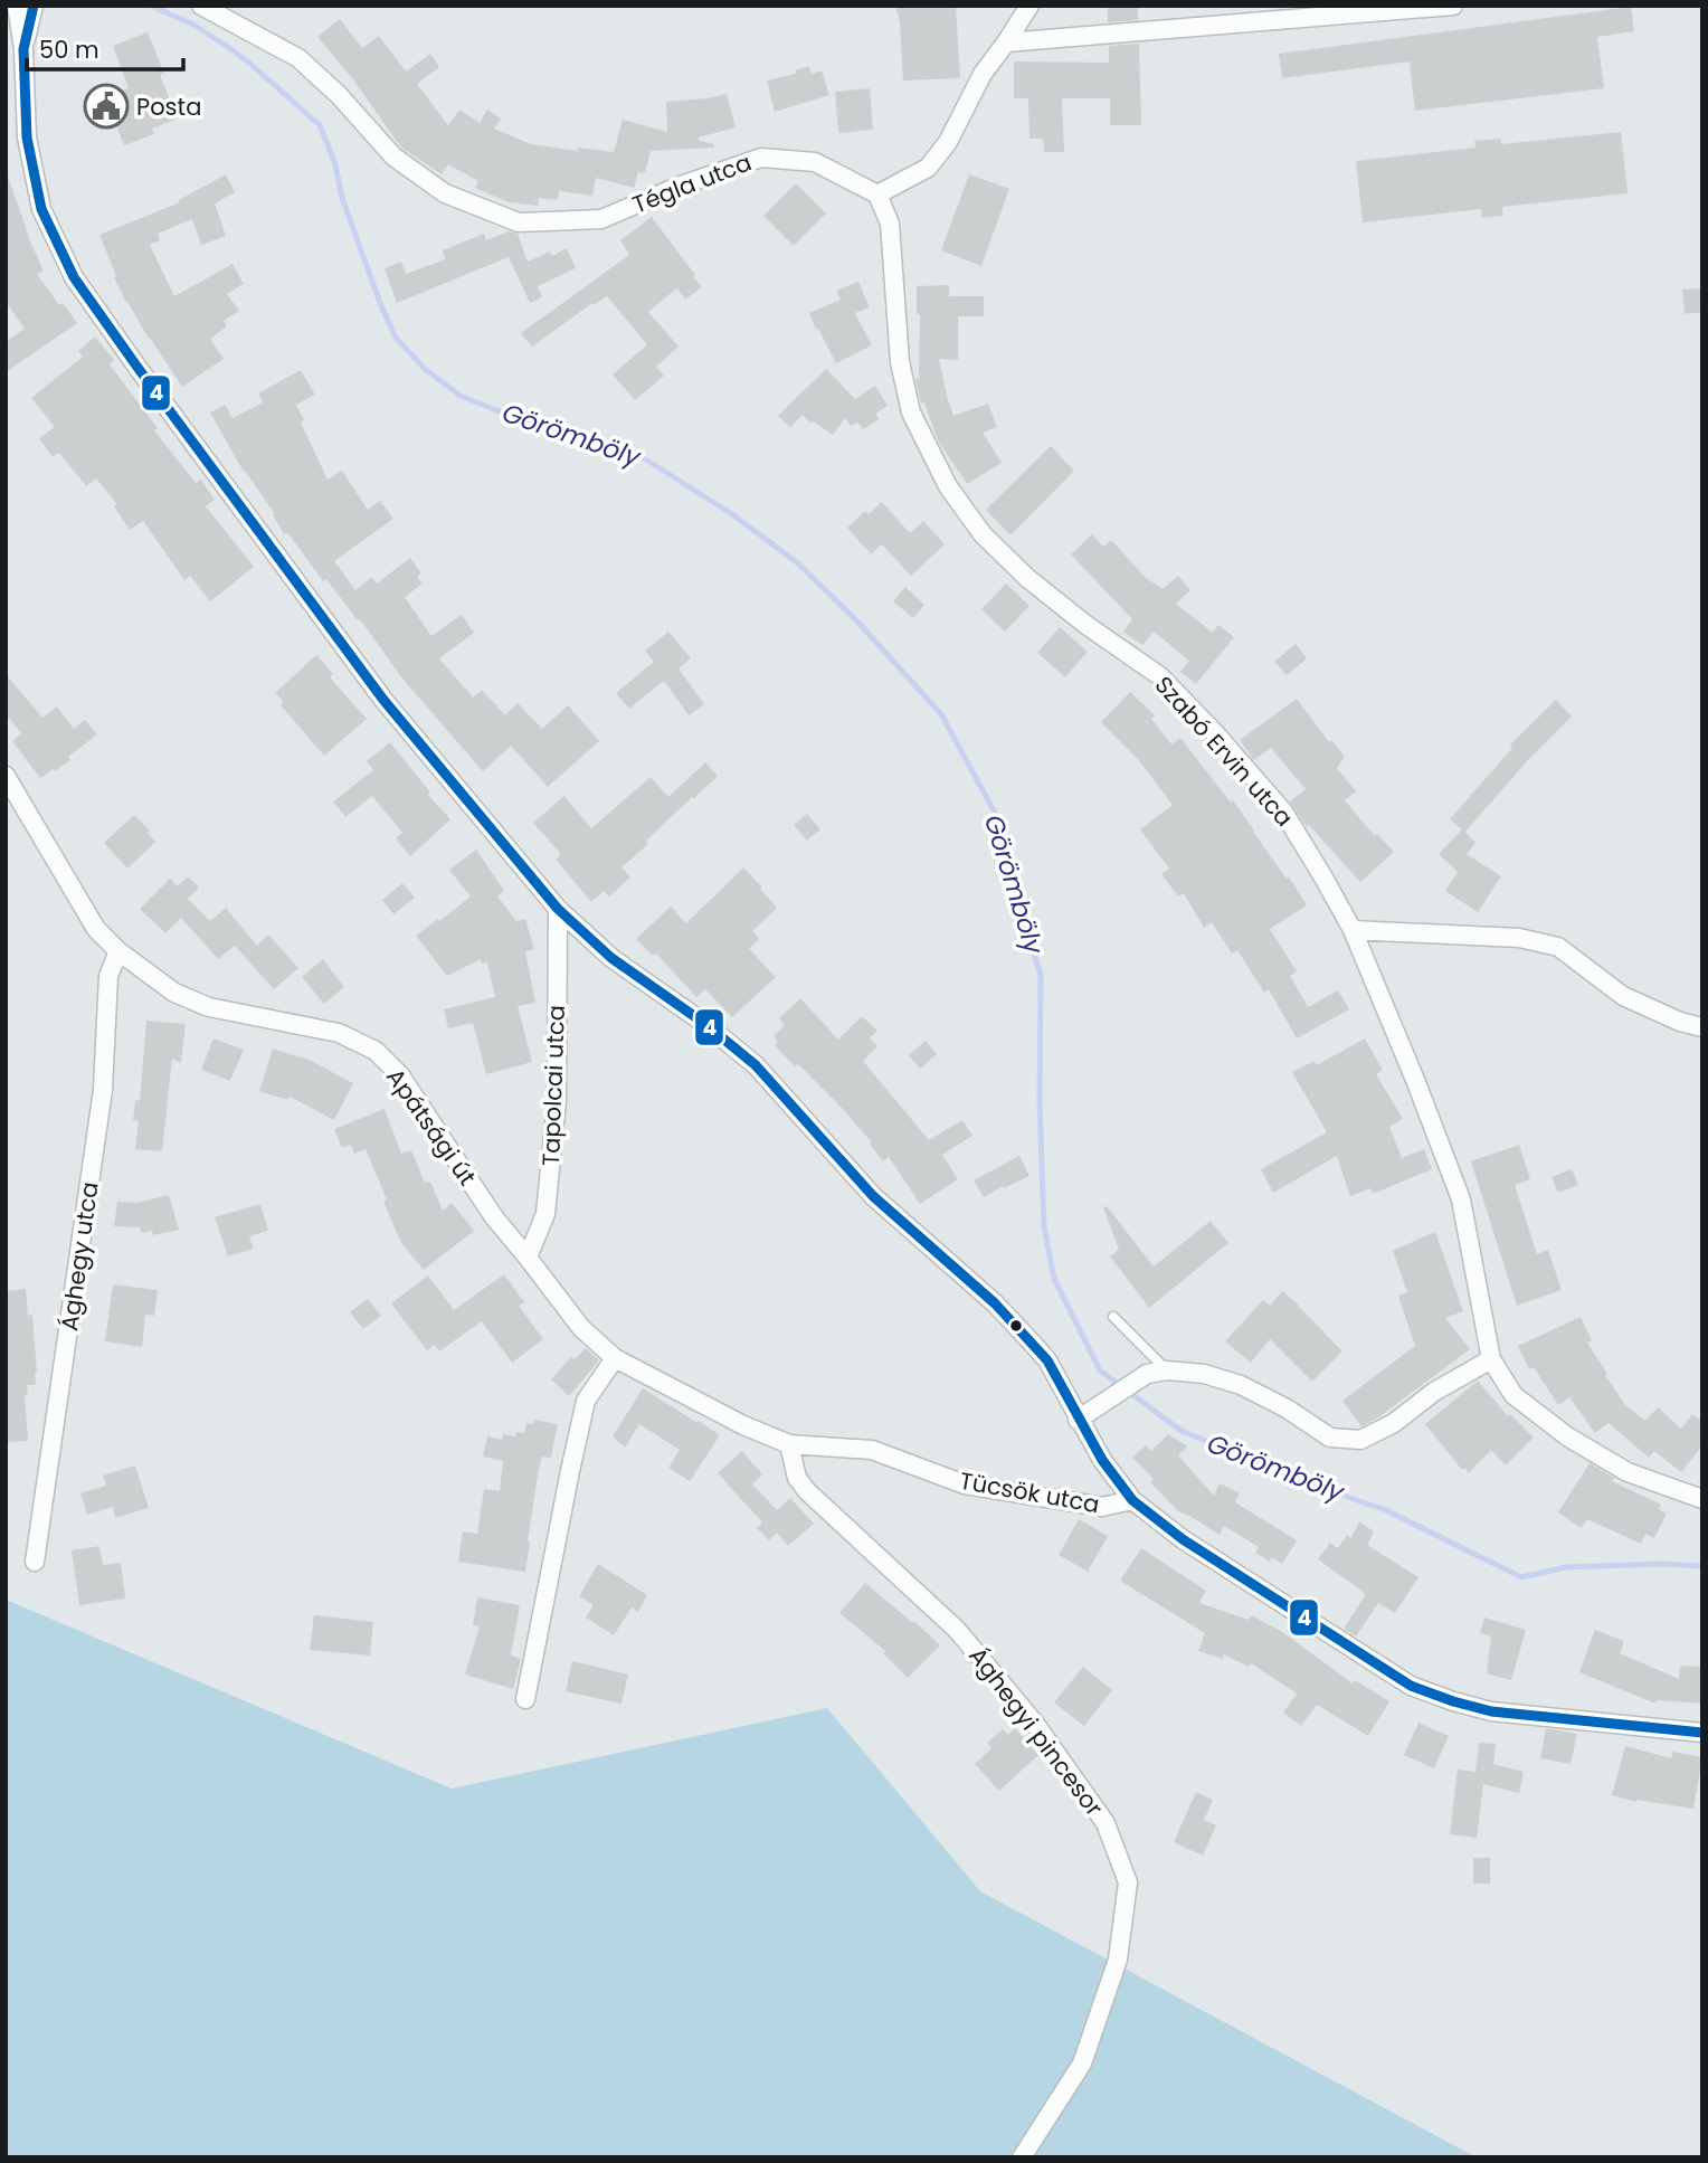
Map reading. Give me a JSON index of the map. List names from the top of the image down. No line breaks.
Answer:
{"streets":{"street":["Tégla utca","Szabó Ervin utca","Tapolcai utca","Apátsági út","Ághegy utca","Tücsök utca","Ághegyi pincesor"]},"crossings":[["Tégla utca","Szabó Ervin utca"],["Tapolcai utca","Apátsági út"],["Apátsági út","Ághegy utca"],["Apátsági út","Tücsök utca"],["Apátsági út","Ághegyi pincesor"],["Tücsök utca","Ághegyi pincesor"]],"water":["Görömböly"],"places":{"public building":["Posta"]},"lines":["transit line 4"],"scale_bar":"50 m"}
